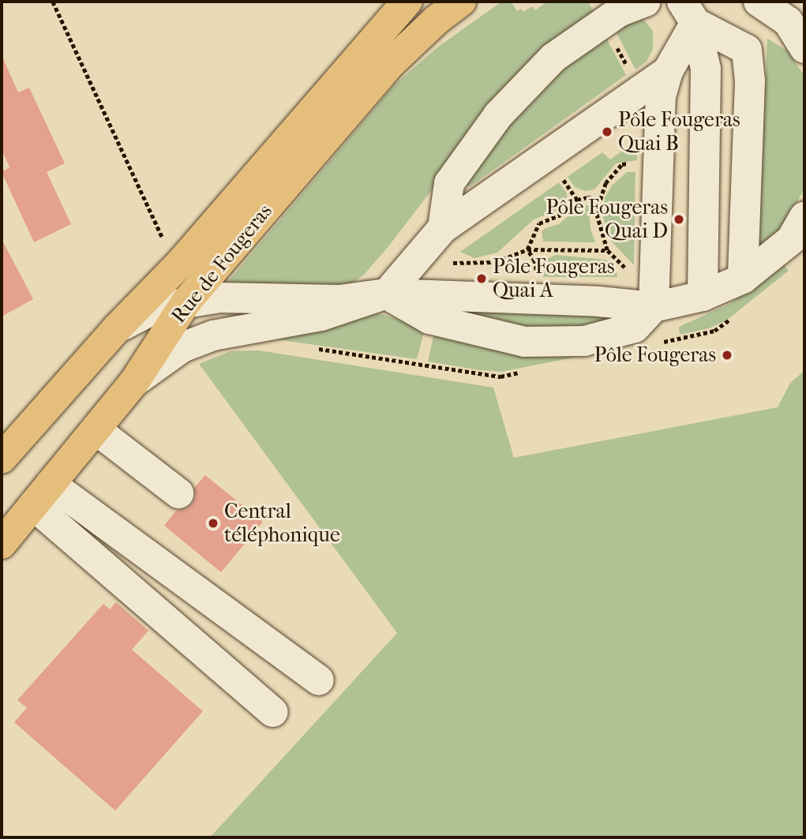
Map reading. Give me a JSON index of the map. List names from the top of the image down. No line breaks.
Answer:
{"streets":{"main road":["Rue de Fougeras"]},"places":["Pôle Fougeras Quai B","Pôle Fougeras Quai D","Pôle Fougeras Quai A","Pôle Fougeras","Central téléphonique"]}
